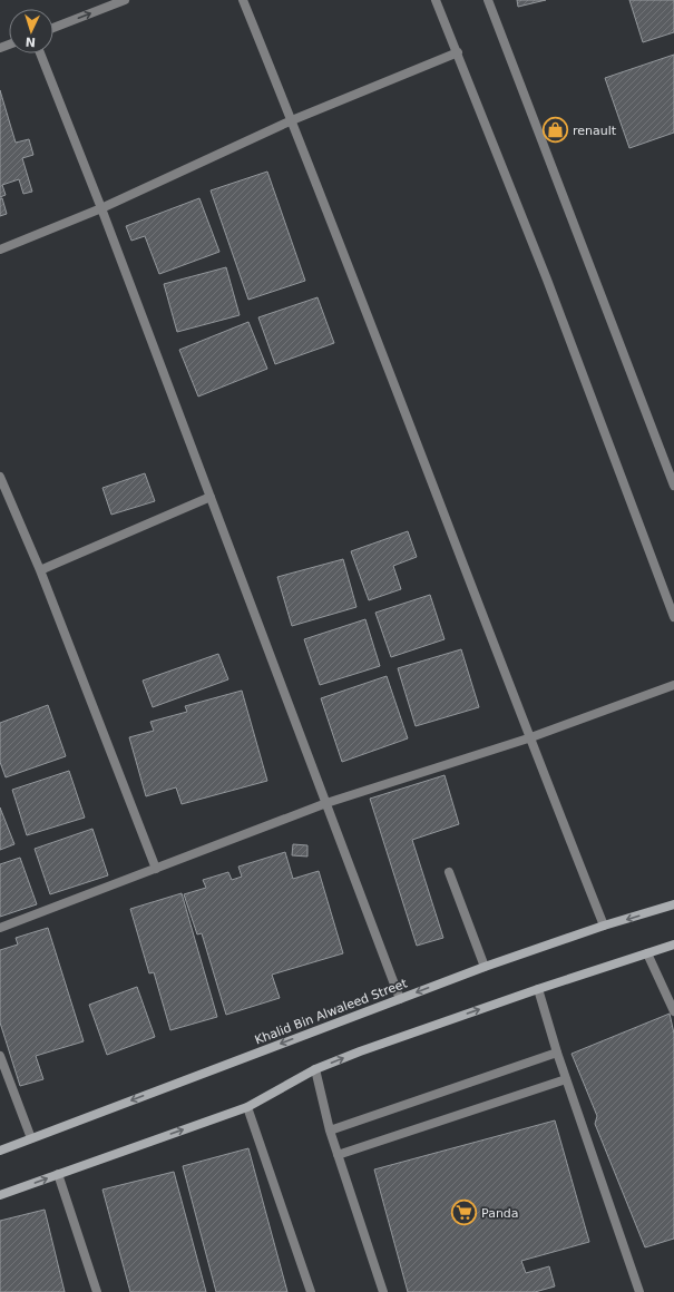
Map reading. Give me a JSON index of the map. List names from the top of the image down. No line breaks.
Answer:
{"streets":{"main road":["Khalid Bin Alwaleed Street"]},"places":{"shop":["renault"],"supermarket":["Panda"]},"north":"bottom"}
